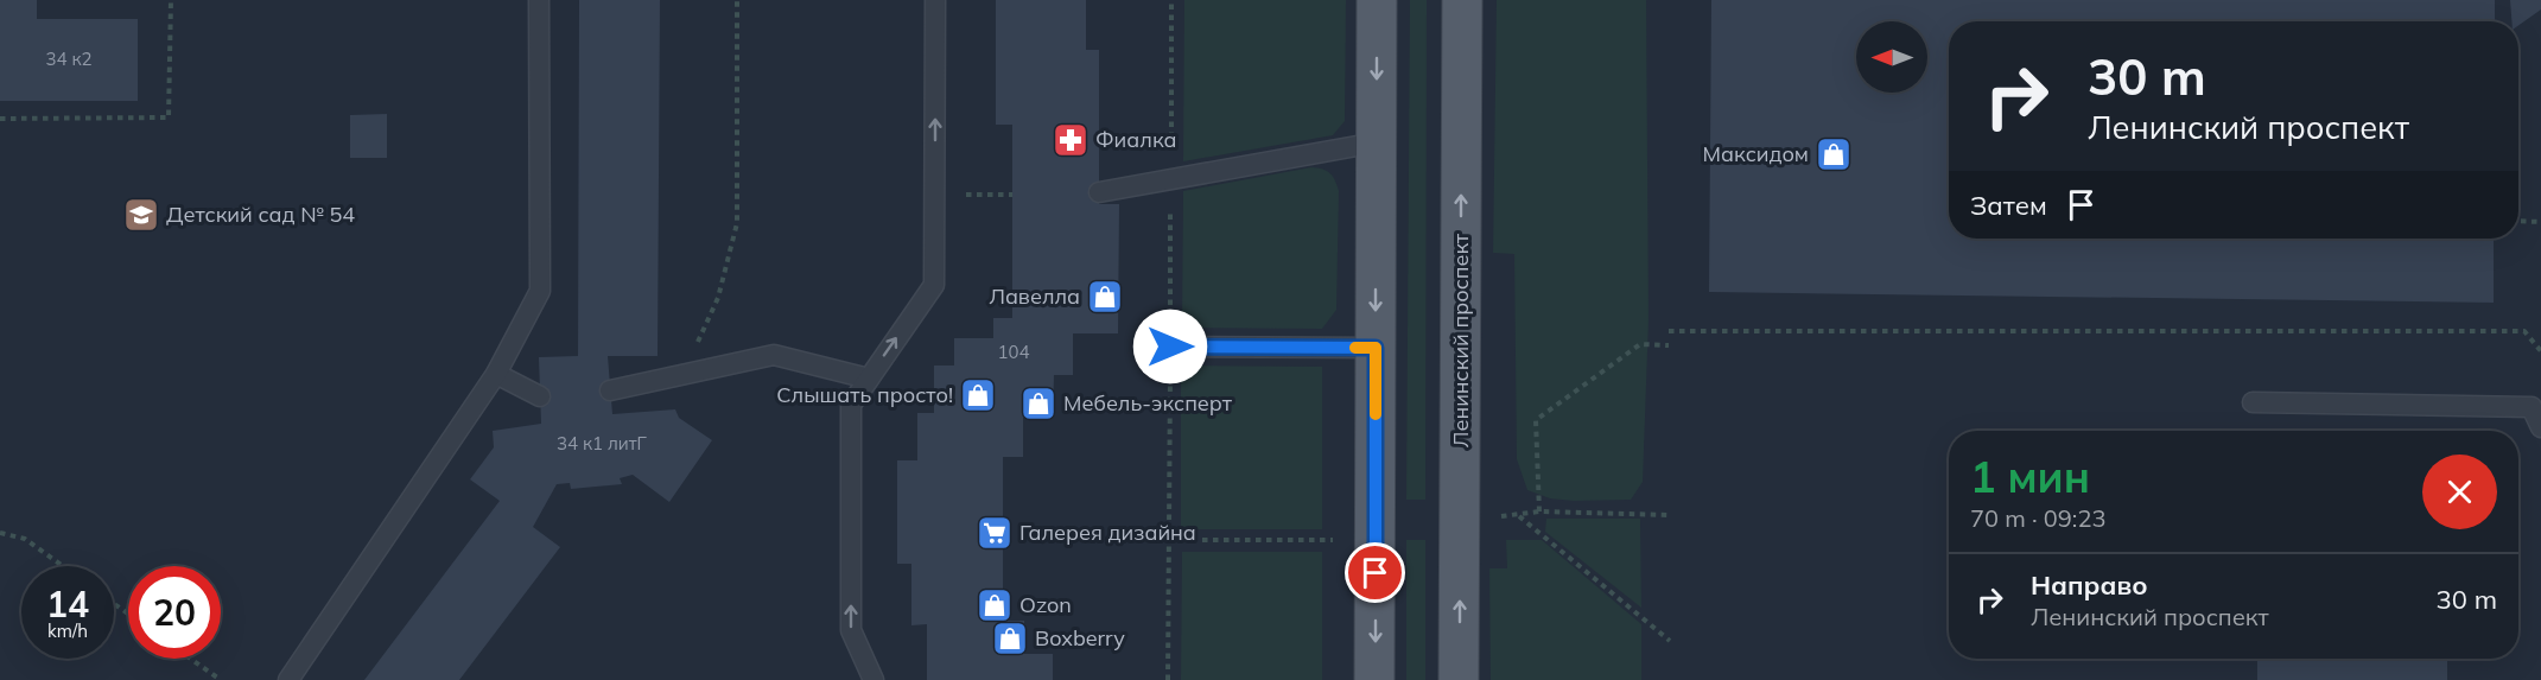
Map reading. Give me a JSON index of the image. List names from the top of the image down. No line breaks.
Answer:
{"streets":{"main road":["Ленинский проспект"]},"places":{"pharmacy":["Фиалка"],"shop":["Максидом","Лавелла","Слышать просто!","Мебель-эксперт","Ozon","Boxberry"],"school or university":["Детский сад № 54"],"supermarket":["Галерея дизайна"]},"house_numbers":["34 к2","104","34 к1 литГ"],"north":"left","page":{"turn":["30 m","Ленинский проспект"],"then":"Затем","heading":["1 мин","70 m · 09:23"],"list":[{"name":"Направо","note":"Ленинский проспект","value":"30 m"}],"speed":"14 km/h","limit":"20"}}
